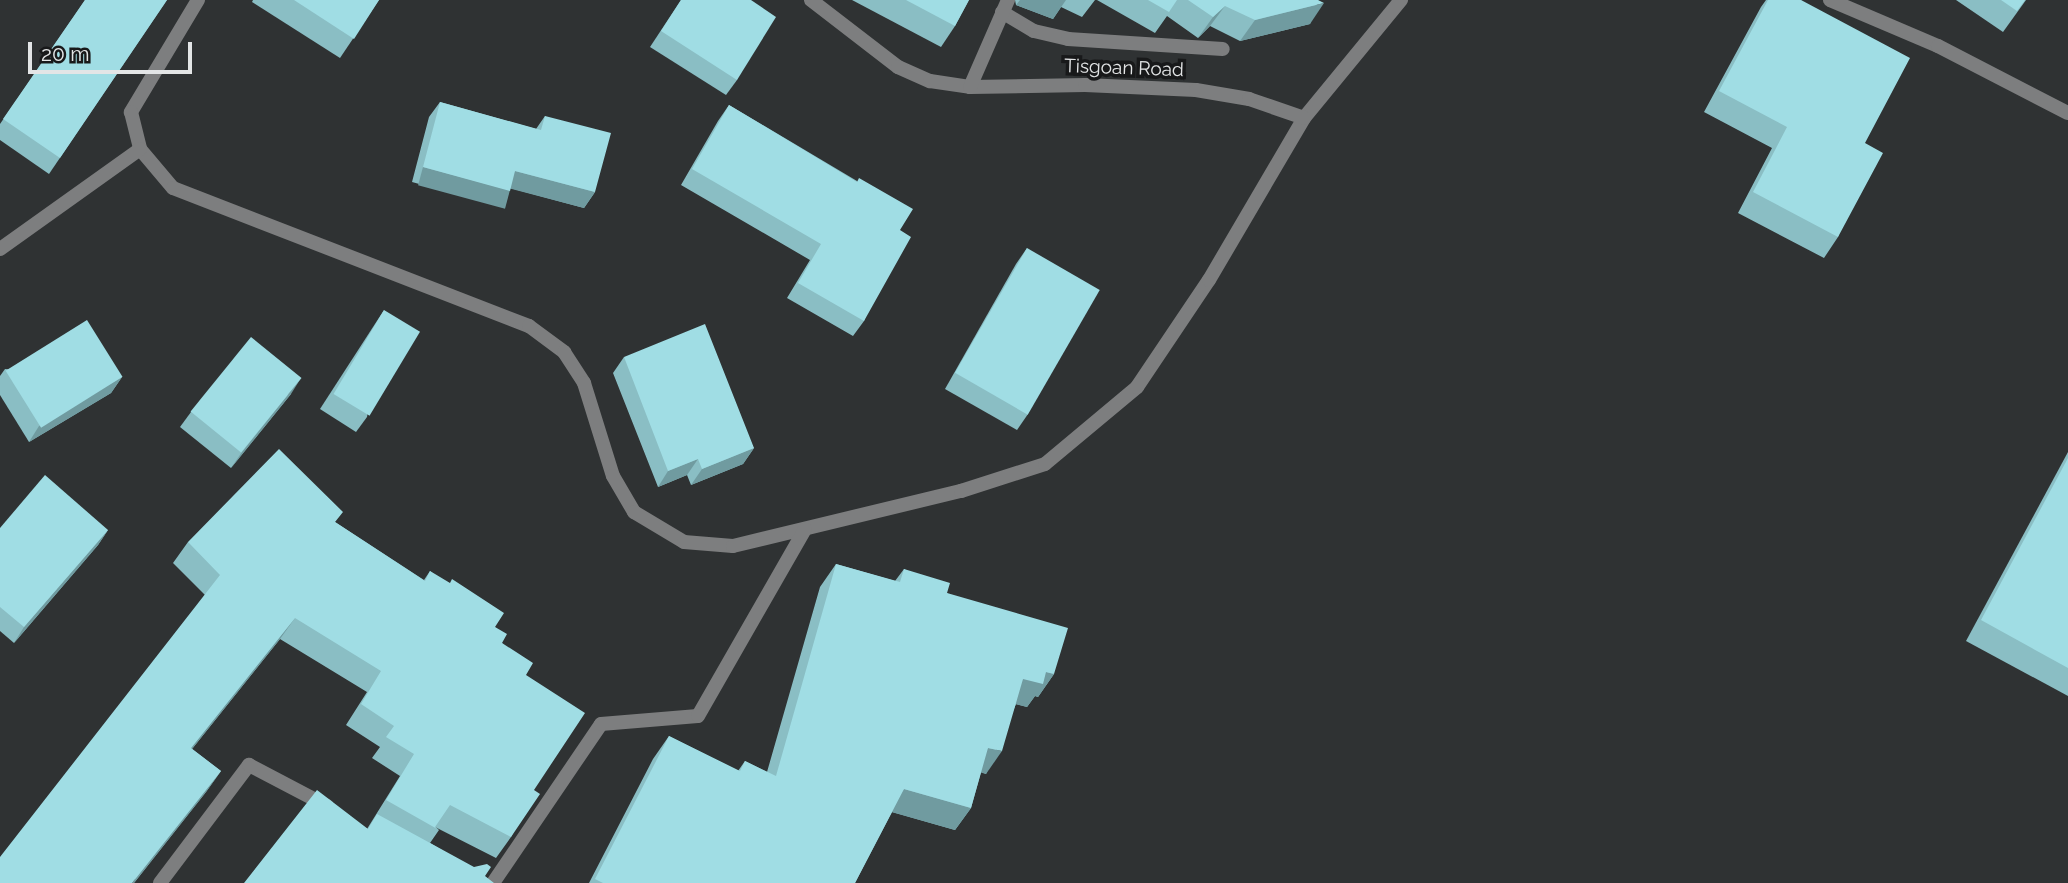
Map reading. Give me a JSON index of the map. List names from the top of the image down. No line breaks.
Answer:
{"streets":{"street":["Tisgoan Road"]},"scale_bar":"20 m"}
